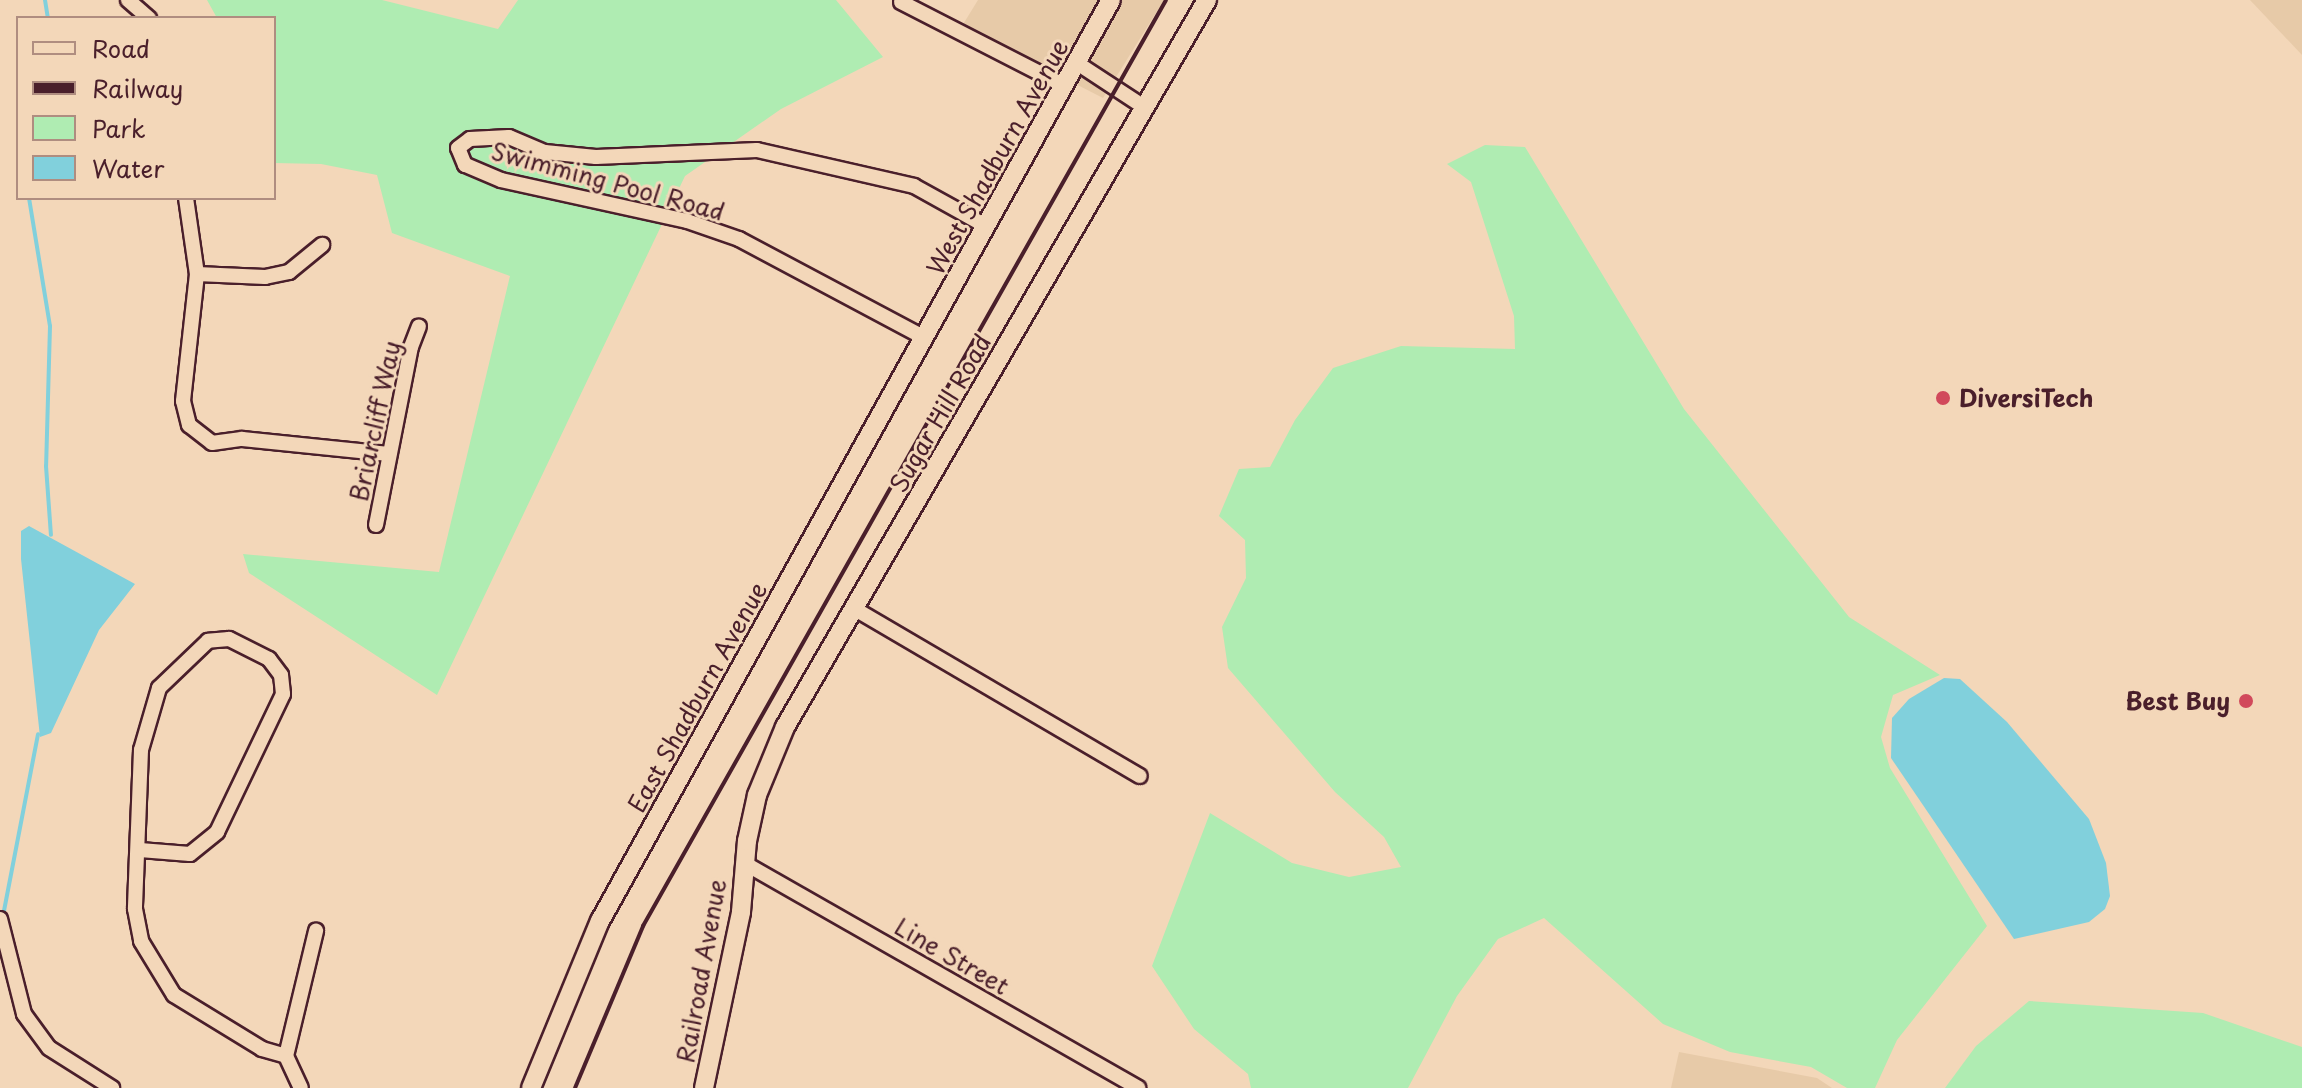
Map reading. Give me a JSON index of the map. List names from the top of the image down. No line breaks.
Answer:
{"streets":{"street":["West Shadburn Avenue","Swimming Pool Road","Sugar Hill Road","Briarcliff Way","East Shadburn Avenue","Line Street","Railroad Avenue"]},"crossings":[["West Shadburn Avenue","Swimming Pool Road"],["West Shadburn Avenue","East Shadburn Avenue"],["Swimming Pool Road","East Shadburn Avenue"],["Sugar Hill Road","Line Street"],["Sugar Hill Road","Railroad Avenue"],["Line Street","Railroad Avenue"]],"places":["DiversiTech","Best Buy"],"legend":["Road","Railway","Park","Water"]}
